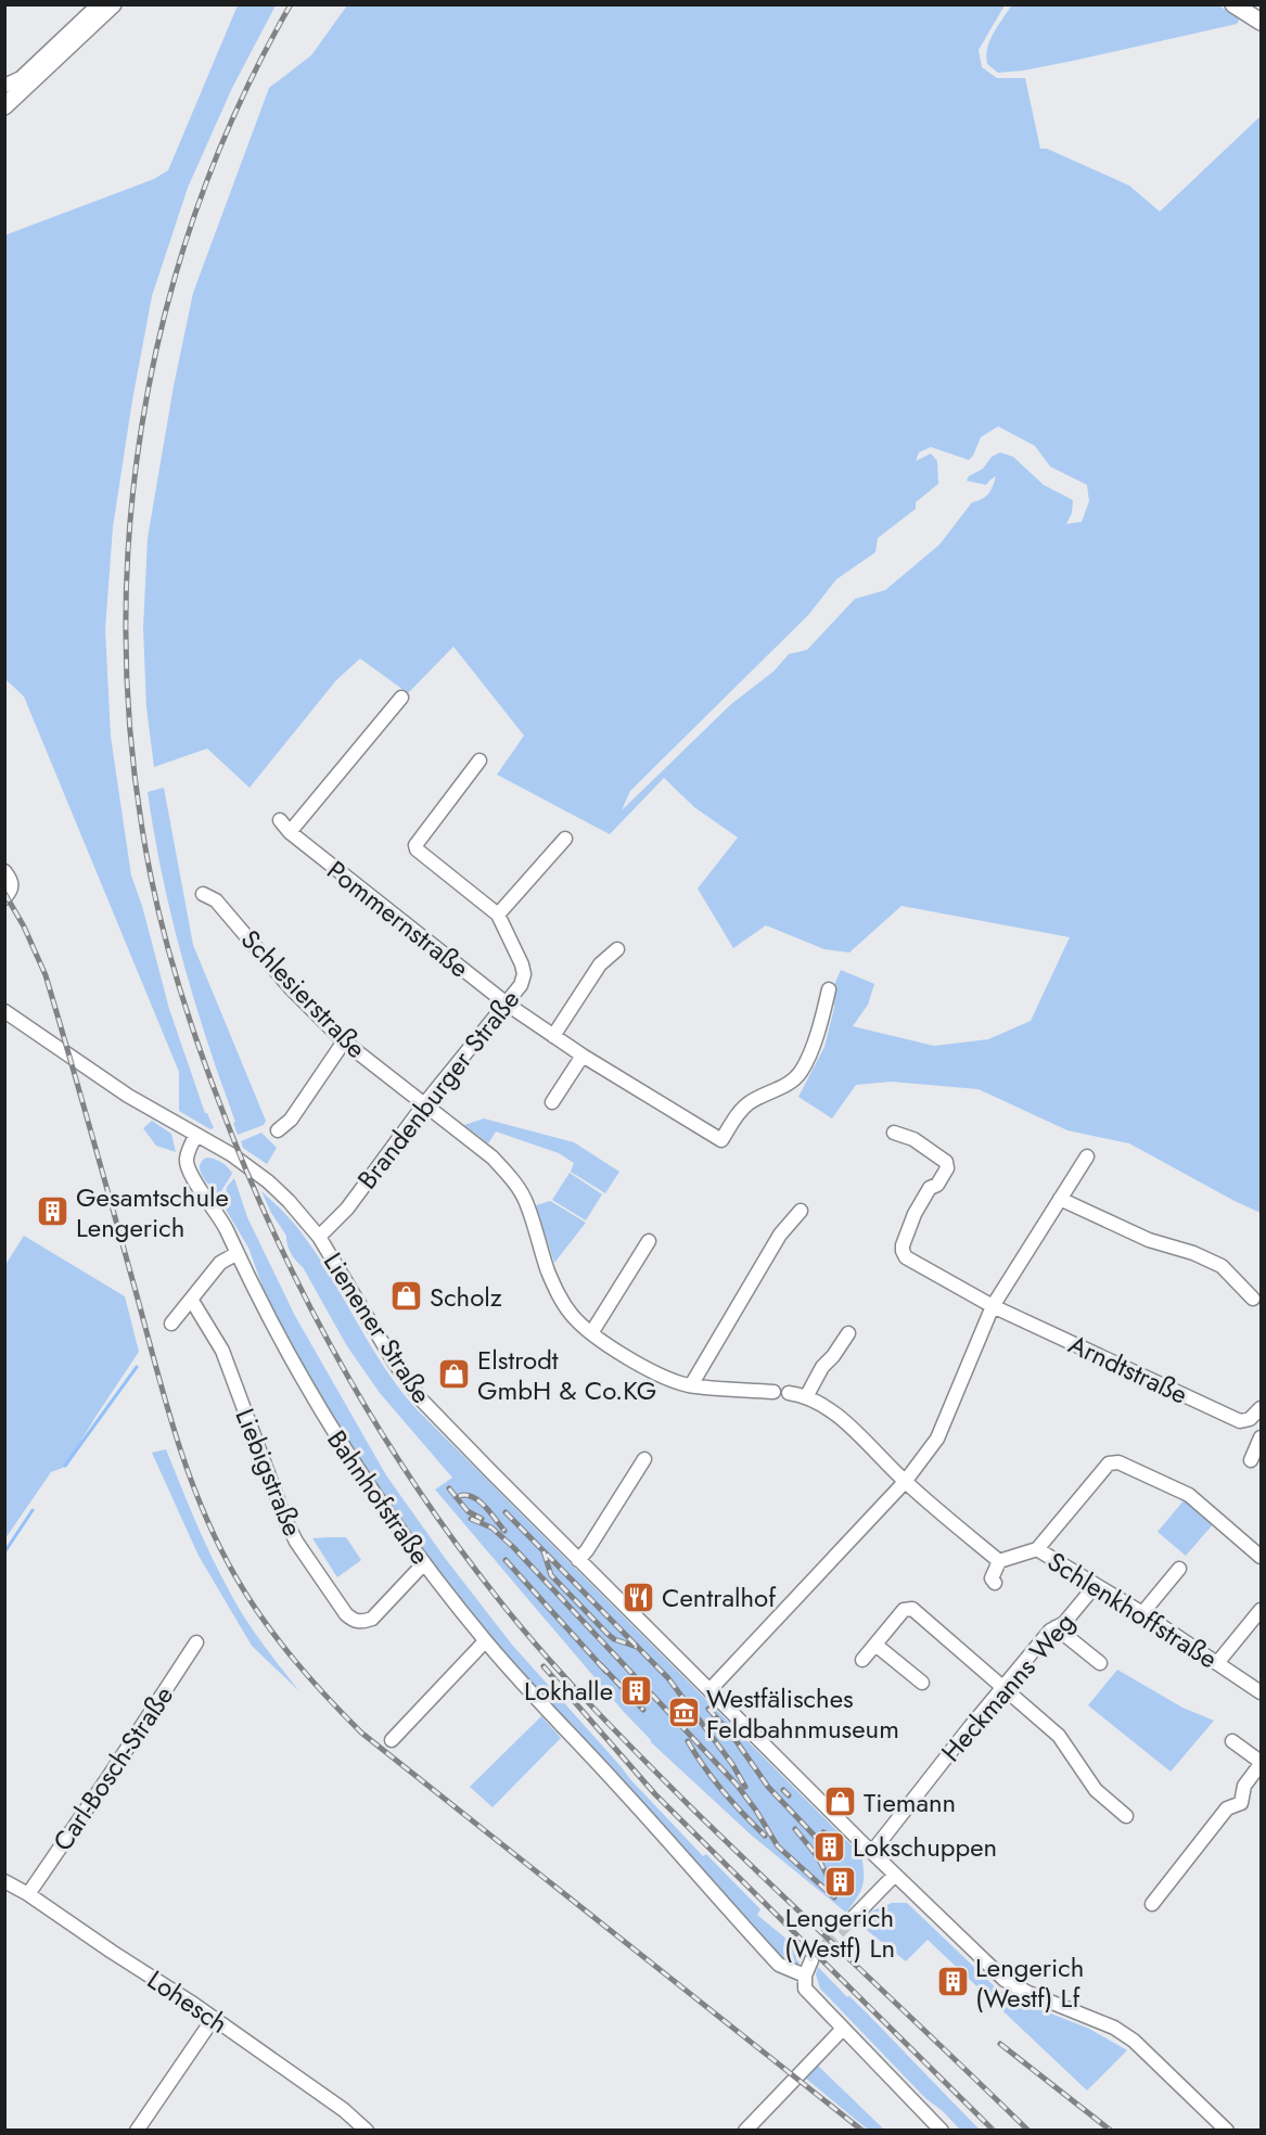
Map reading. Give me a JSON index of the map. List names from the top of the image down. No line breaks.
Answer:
{"streets":{"street":["Pommernstraße","Schlesierstraße","Brandenburger Straße","Lienener Straße","Arndtstraße","Liebigstraße","Bahnhofstraße","Schlenkhoffstraße","Heckmanns Weg","Carl-Bosch-Straße","Lohesch"]},"crossings":[["Pommernstraße","Brandenburger Straße"],["Schlesierstraße","Brandenburger Straße"],["Brandenburger Straße","Lienener Straße"],["Lienener Straße","Bahnhofstraße"],["Lienener Straße","Heckmanns Weg"],["Liebigstraße","Bahnhofstraße"],["Schlenkhoffstraße","Heckmanns Weg"],["Carl-Bosch-Straße","Lohesch"]],"places":{"building":["Gesamtschule Lengerich","Lokhalle","Lokschuppen","Lengerich (Westf) Ln","Lengerich (Westf) Lf"],"shop":["Scholz","Elstrodt GmbH & Co.KG","Tiemann"],"restaurant":["Centralhof"],"museum":["Westfälisches Feldbahnmuseum"]}}
